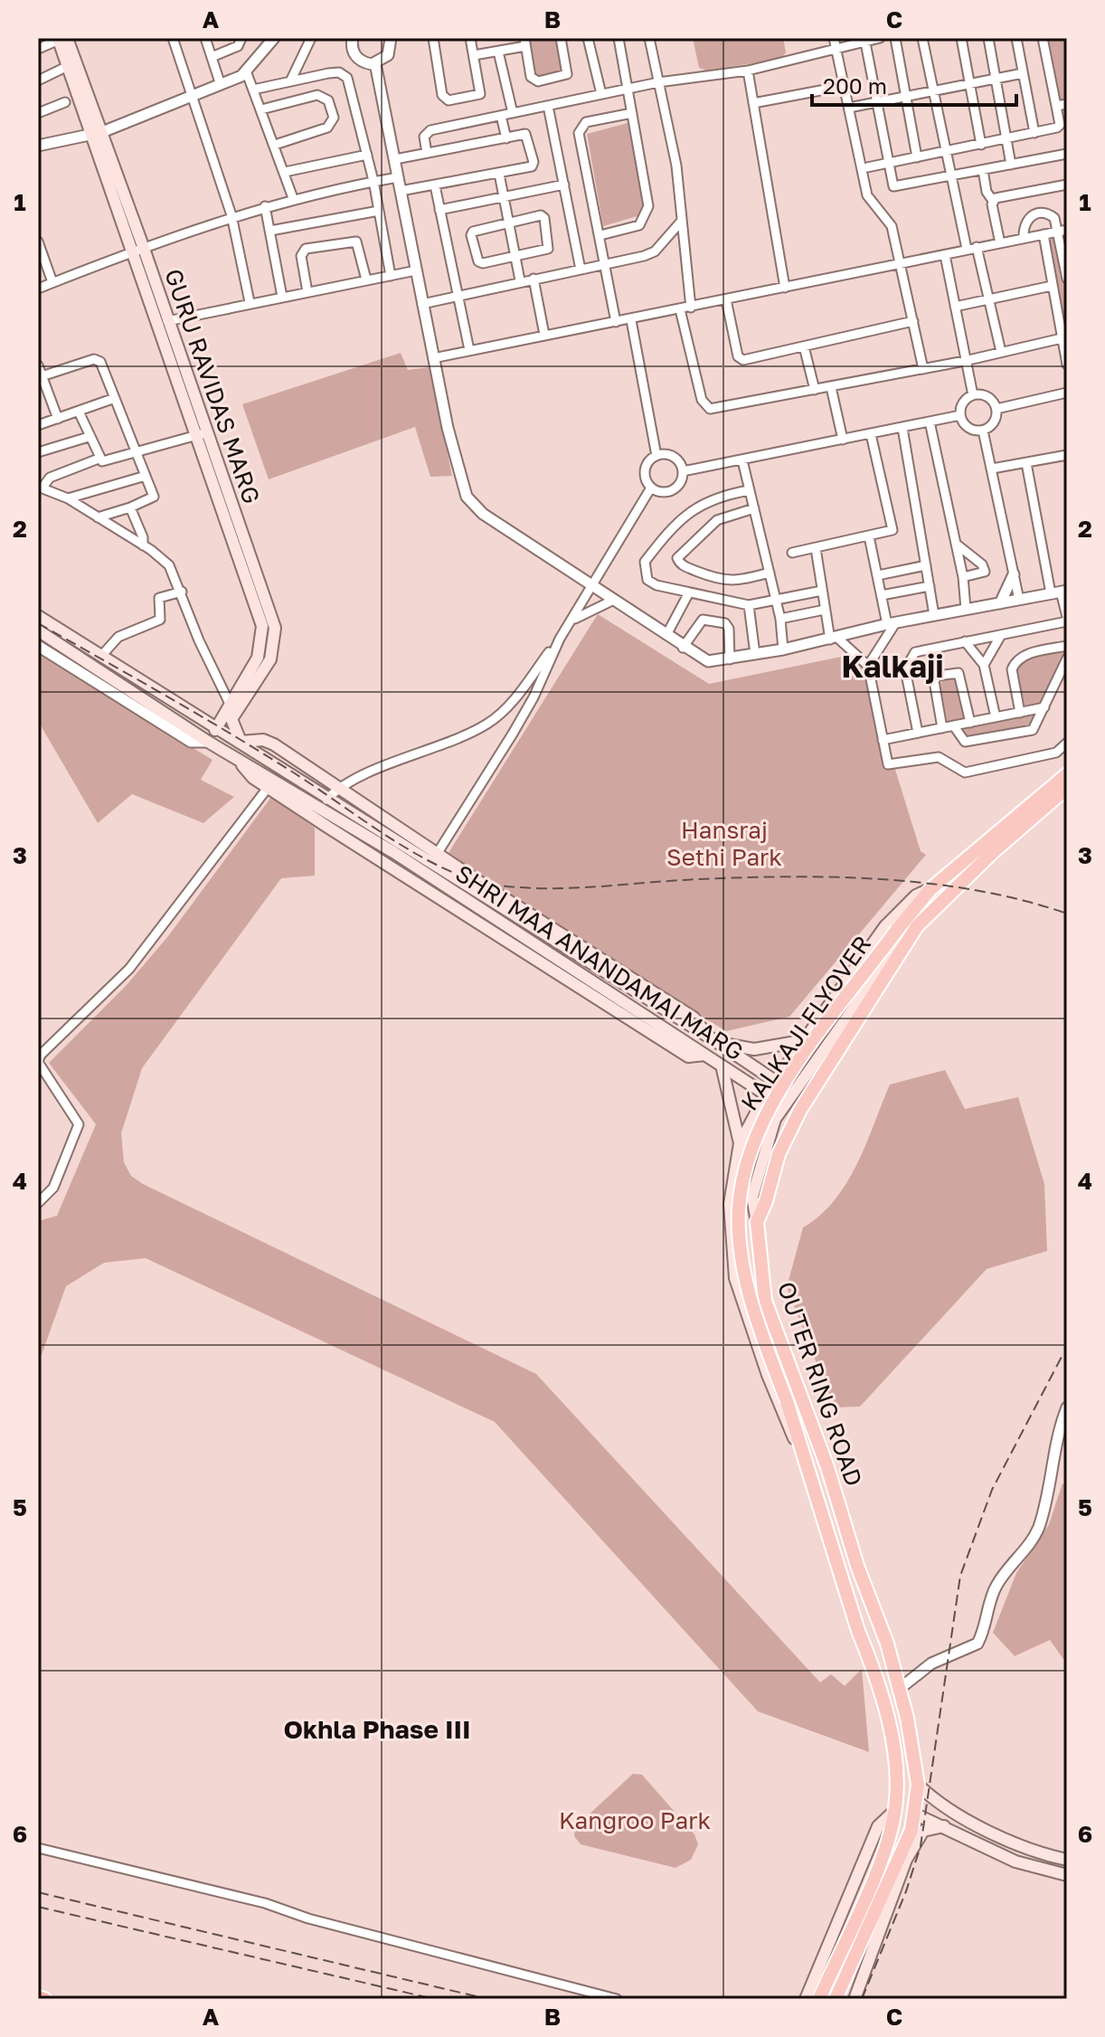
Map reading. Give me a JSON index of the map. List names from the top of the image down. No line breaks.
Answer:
{"streets":{"main road":["GURU RAVIDAS MARG","SHRI MAA ANANDAMAI MARG","KALKAJI FLYOVER","OUTER RING ROAD"]},"crossings":[["GURU RAVIDAS MARG","SHRI MAA ANANDAMAI MARG"],["KALKAJI FLYOVER","OUTER RING ROAD"]],"districts":["Kalkaji","Okhla Phase III"],"parks":["Hansraj Sethi Park","Kangroo Park"],"scale_bar":"200 m","grid":{"columns":["A","B","C"],"rows":["1","2","3","4","5","6"]}}
